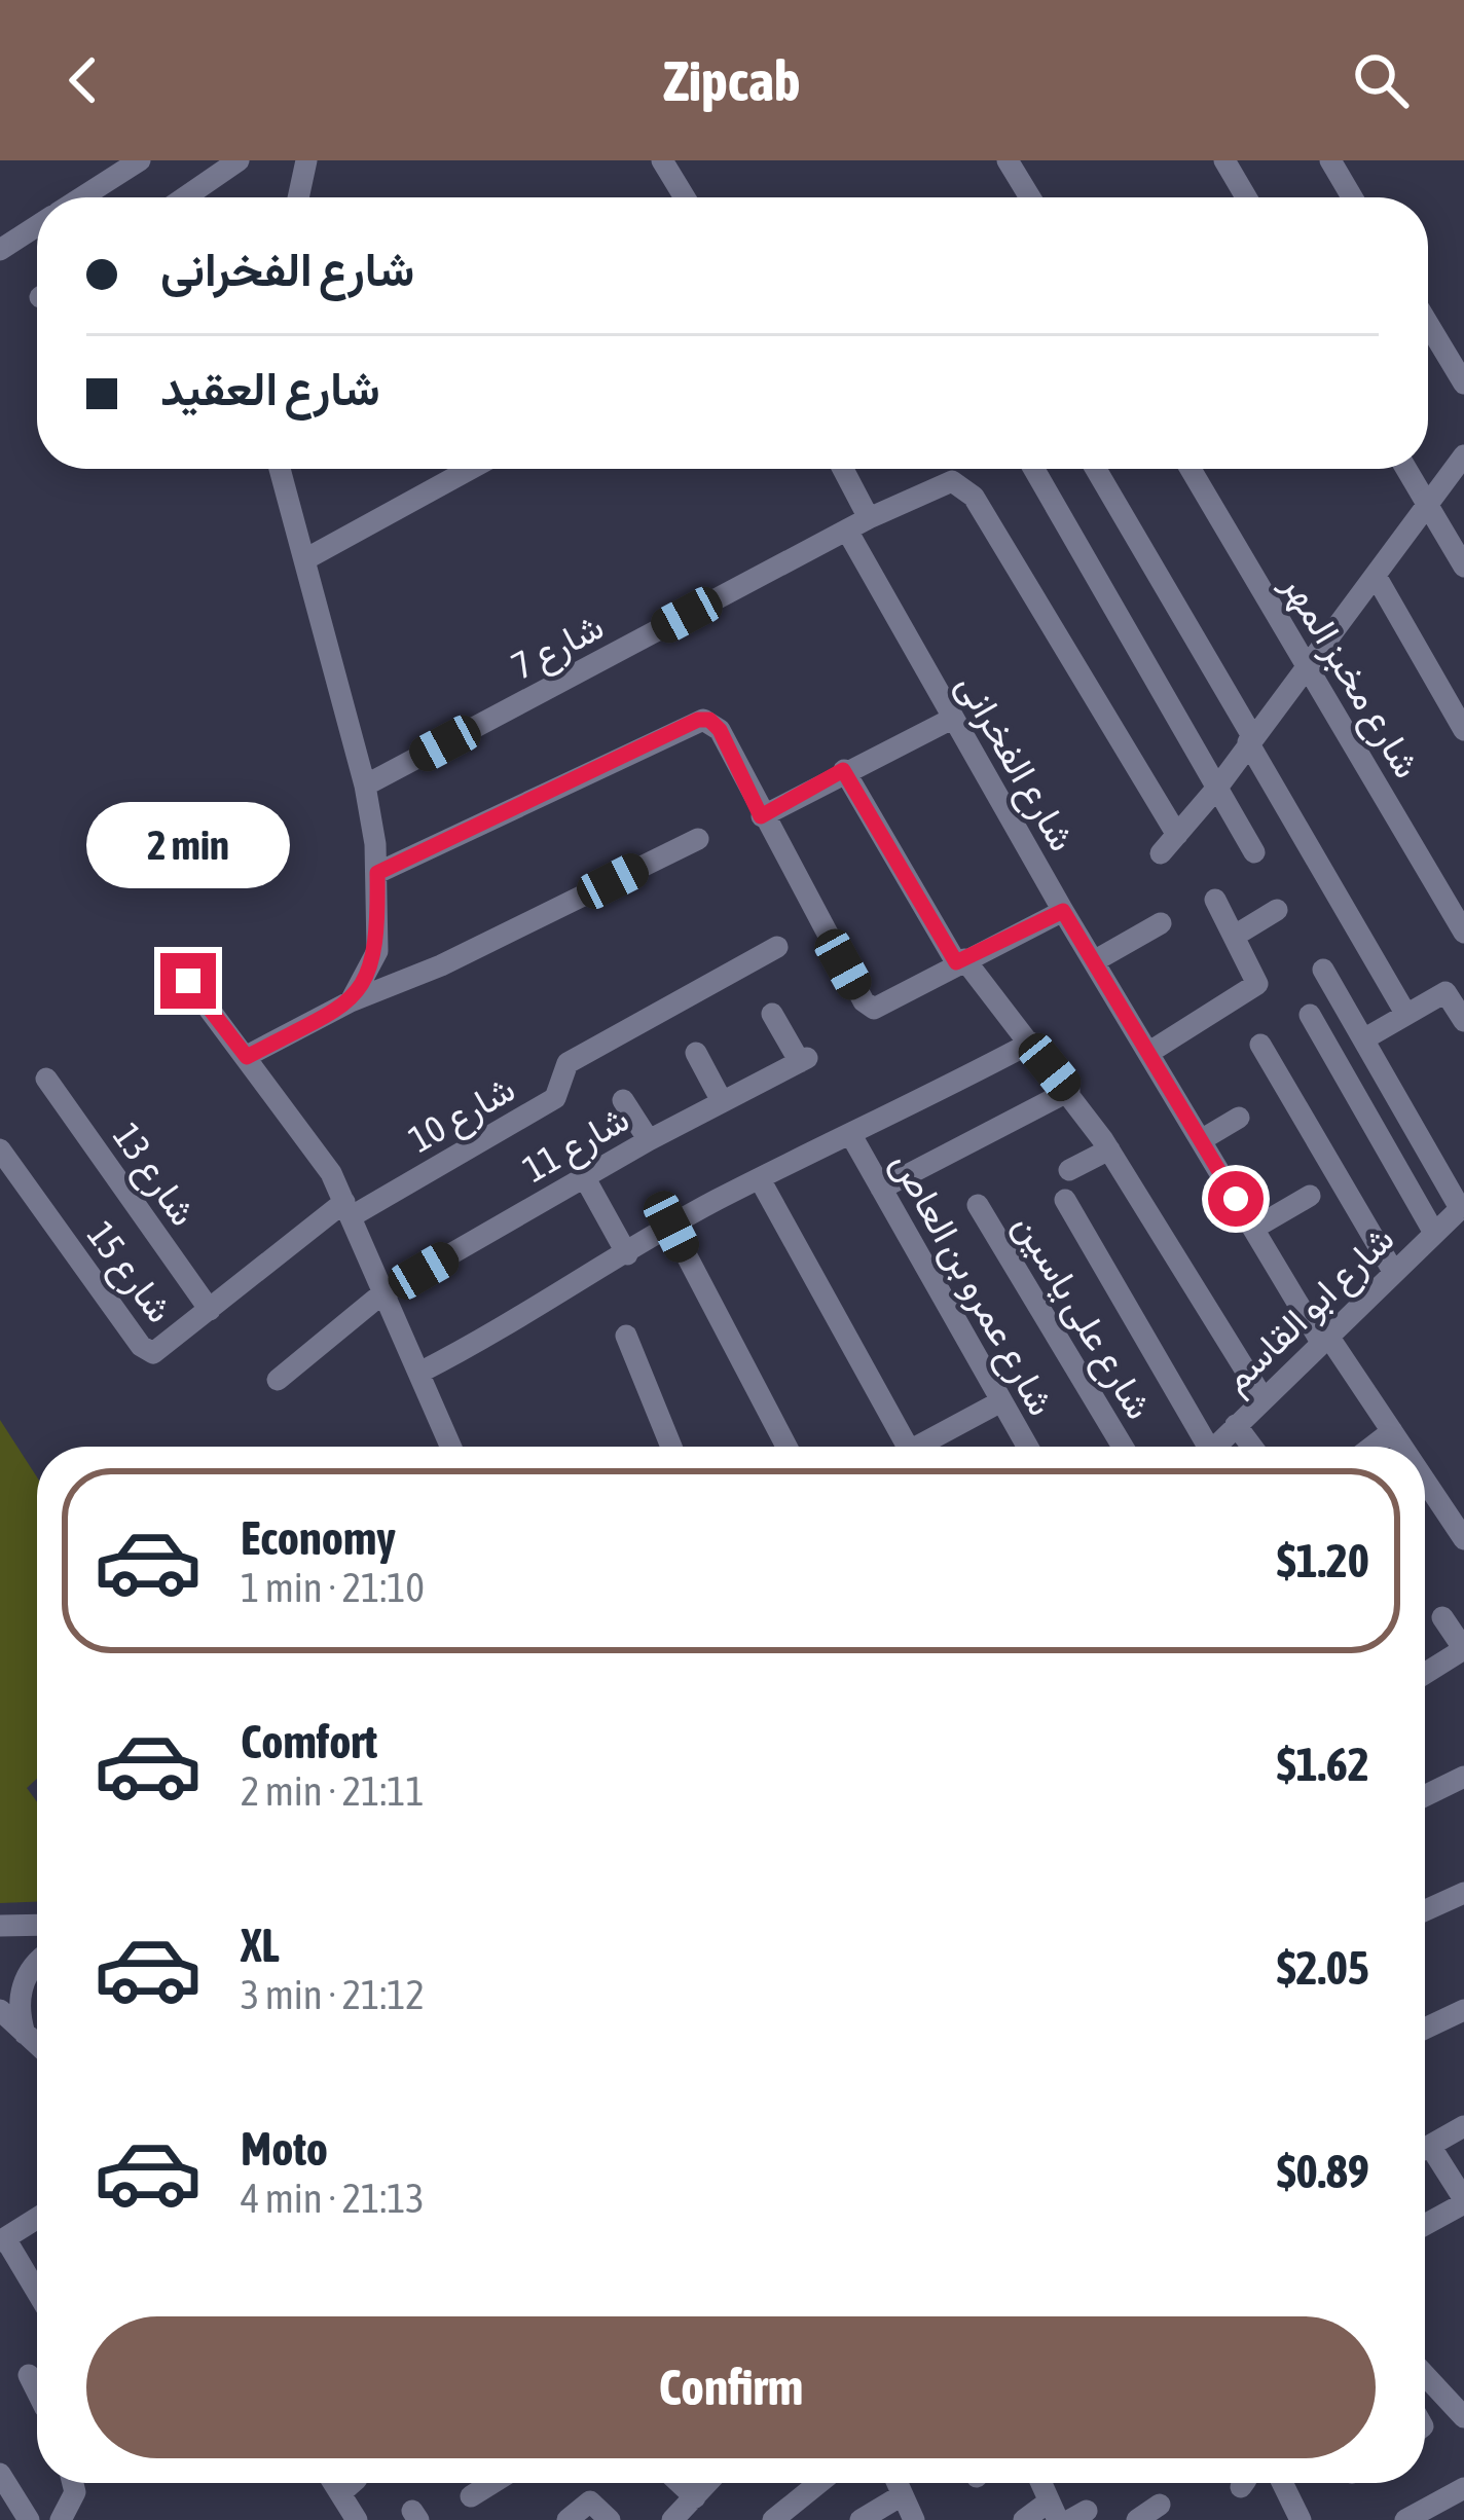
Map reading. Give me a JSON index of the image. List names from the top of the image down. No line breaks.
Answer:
{"streets":{"street":["شارع 7","شارع مخبز المهر","شارع الفخرانى","شارع 10","شارع 11","شارع 13","شارع 15","شارع عمرو بن العاص","شارع ابو القاسم","شارع على ياسين"]},"crossings":[["شارع 7","شارع الفخرانى"],["شارع الفخرانى","شارع ابو القاسم"],["شارع 10","شارع 15"],["شارع 13","شارع 15"]],"page":{"header":"Zipcab","banner":["شارع الفخرانى","شارع العقيد"],"bubble":"2 min","list":[{"name":"Economy","note":"1 min · 21:10","value":"$1.20"},{"name":"Comfort","note":"2 min · 21:11","value":"$1.62"},{"name":"XL","note":"3 min · 21:12","value":"$2.05"},{"name":"Moto","note":"4 min · 21:13","value":"$0.89"}],"buttons":"Confirm"}}
